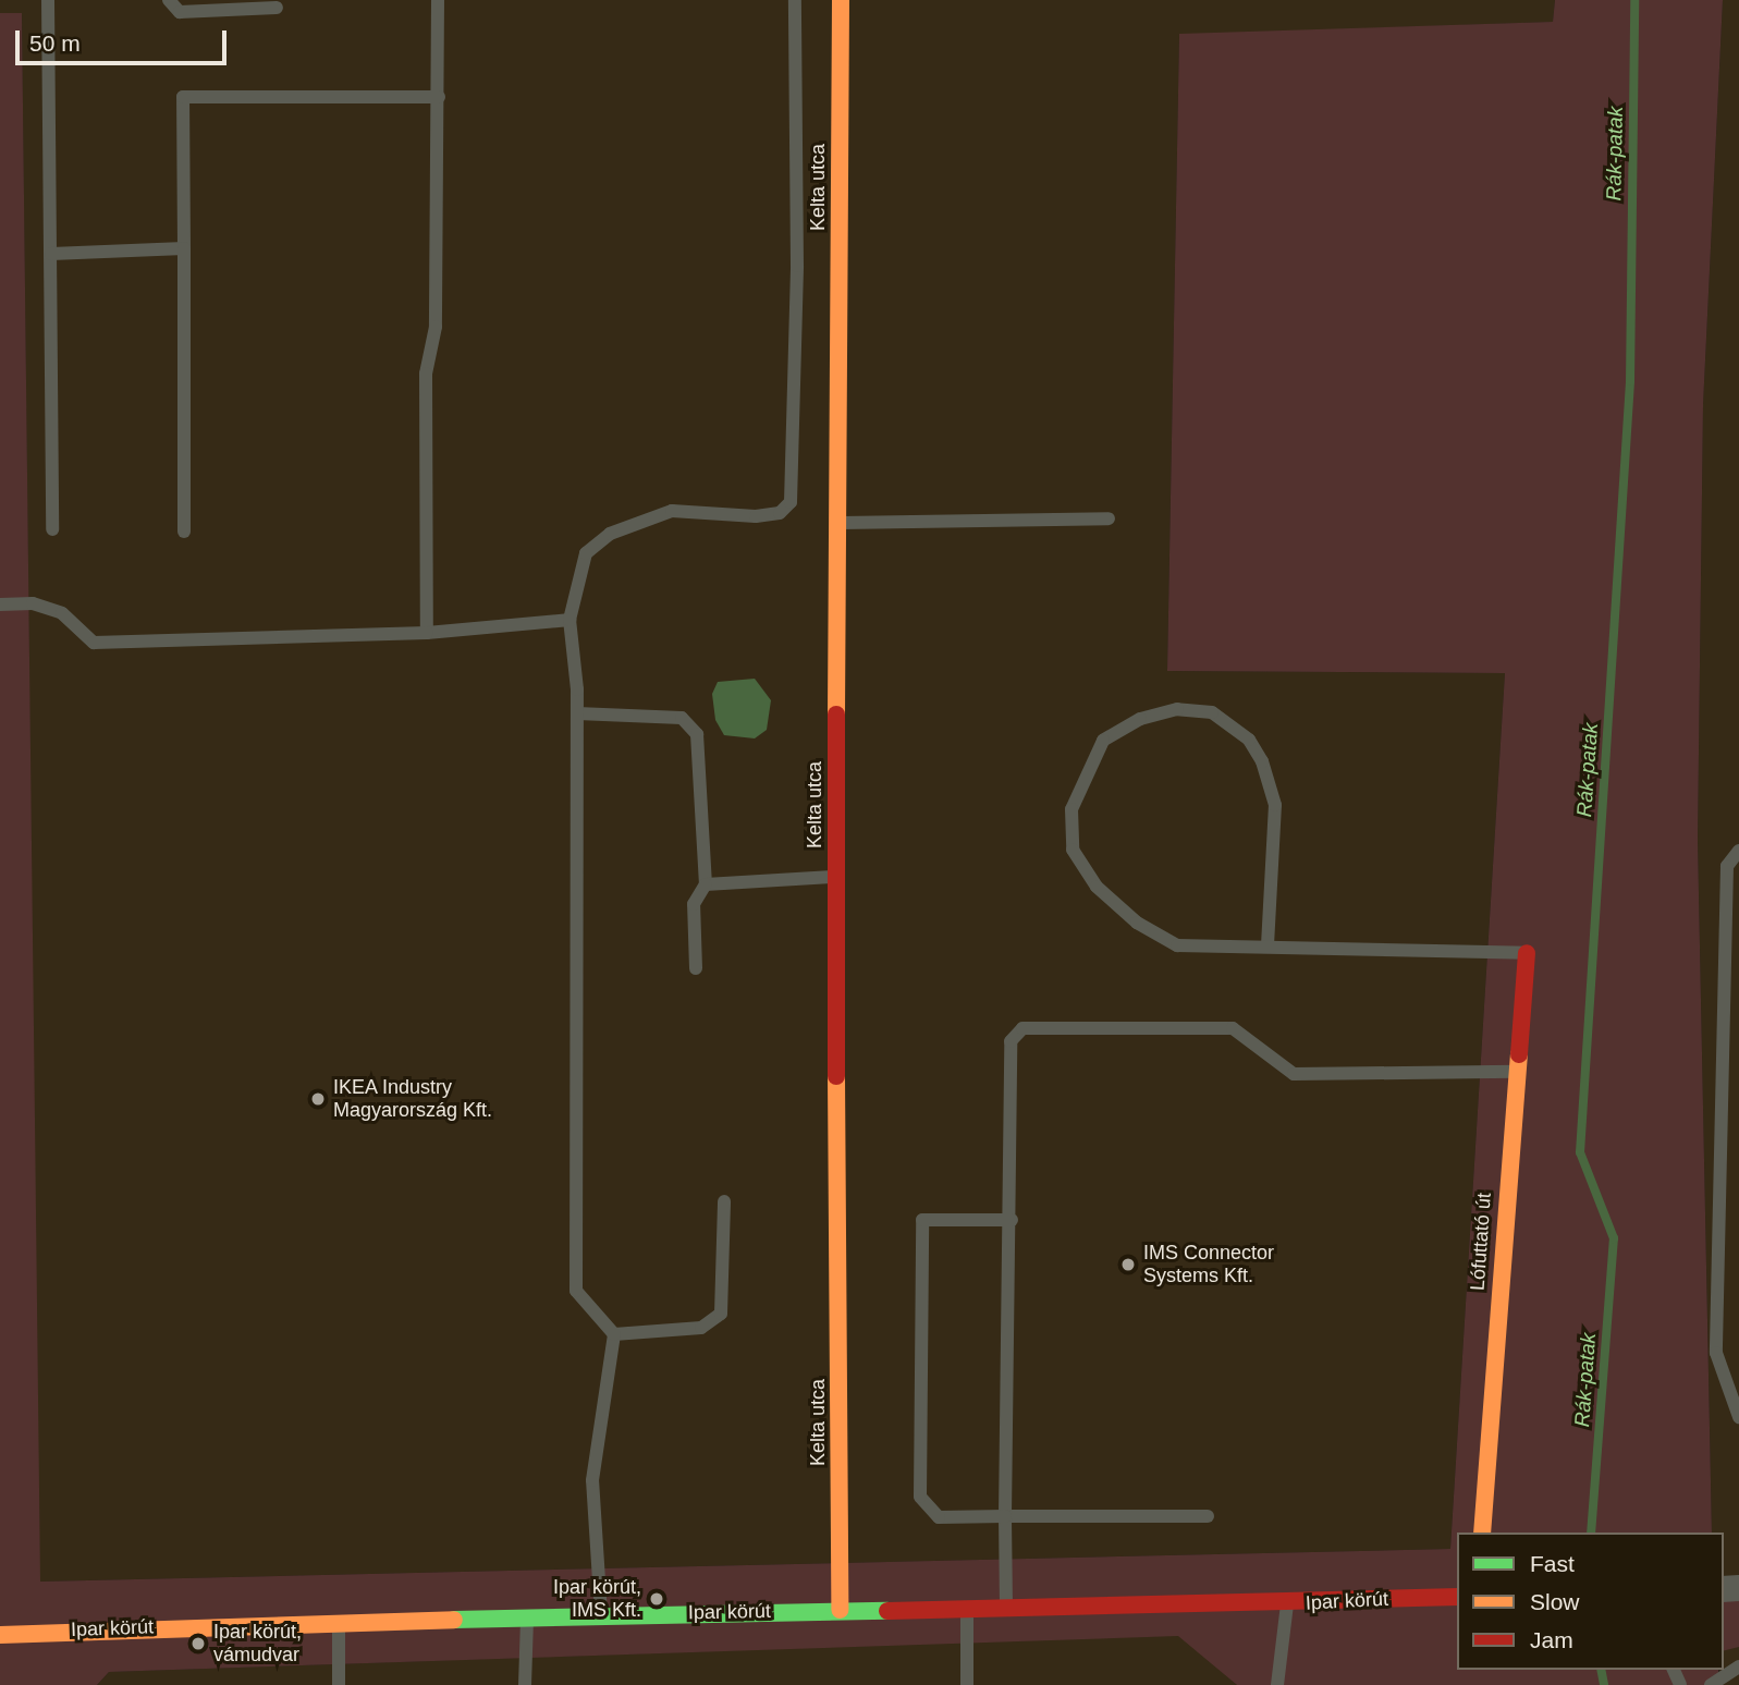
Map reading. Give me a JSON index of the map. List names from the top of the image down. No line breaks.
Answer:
{"streets":{"street":["Kelta utca","Lófuttató út","Ipar körút"]},"crossings":[["Kelta utca","Ipar körút"]],"water":["Rák-patak"],"places":["IKEA Industry Magyarország Kft.","IMS Connector Systems Kft.","Ipar körút, IMS Kft.","Ipar körút, vámudvar"],"legend":["Fast","Slow","Jam"],"scale_bar":"50 m"}
